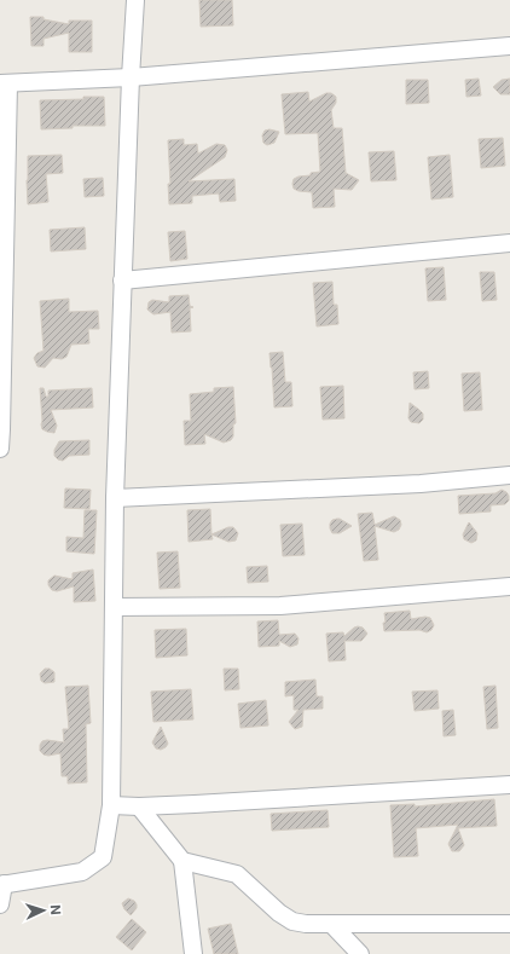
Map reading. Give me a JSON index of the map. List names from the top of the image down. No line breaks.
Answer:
{"north":"right"}
